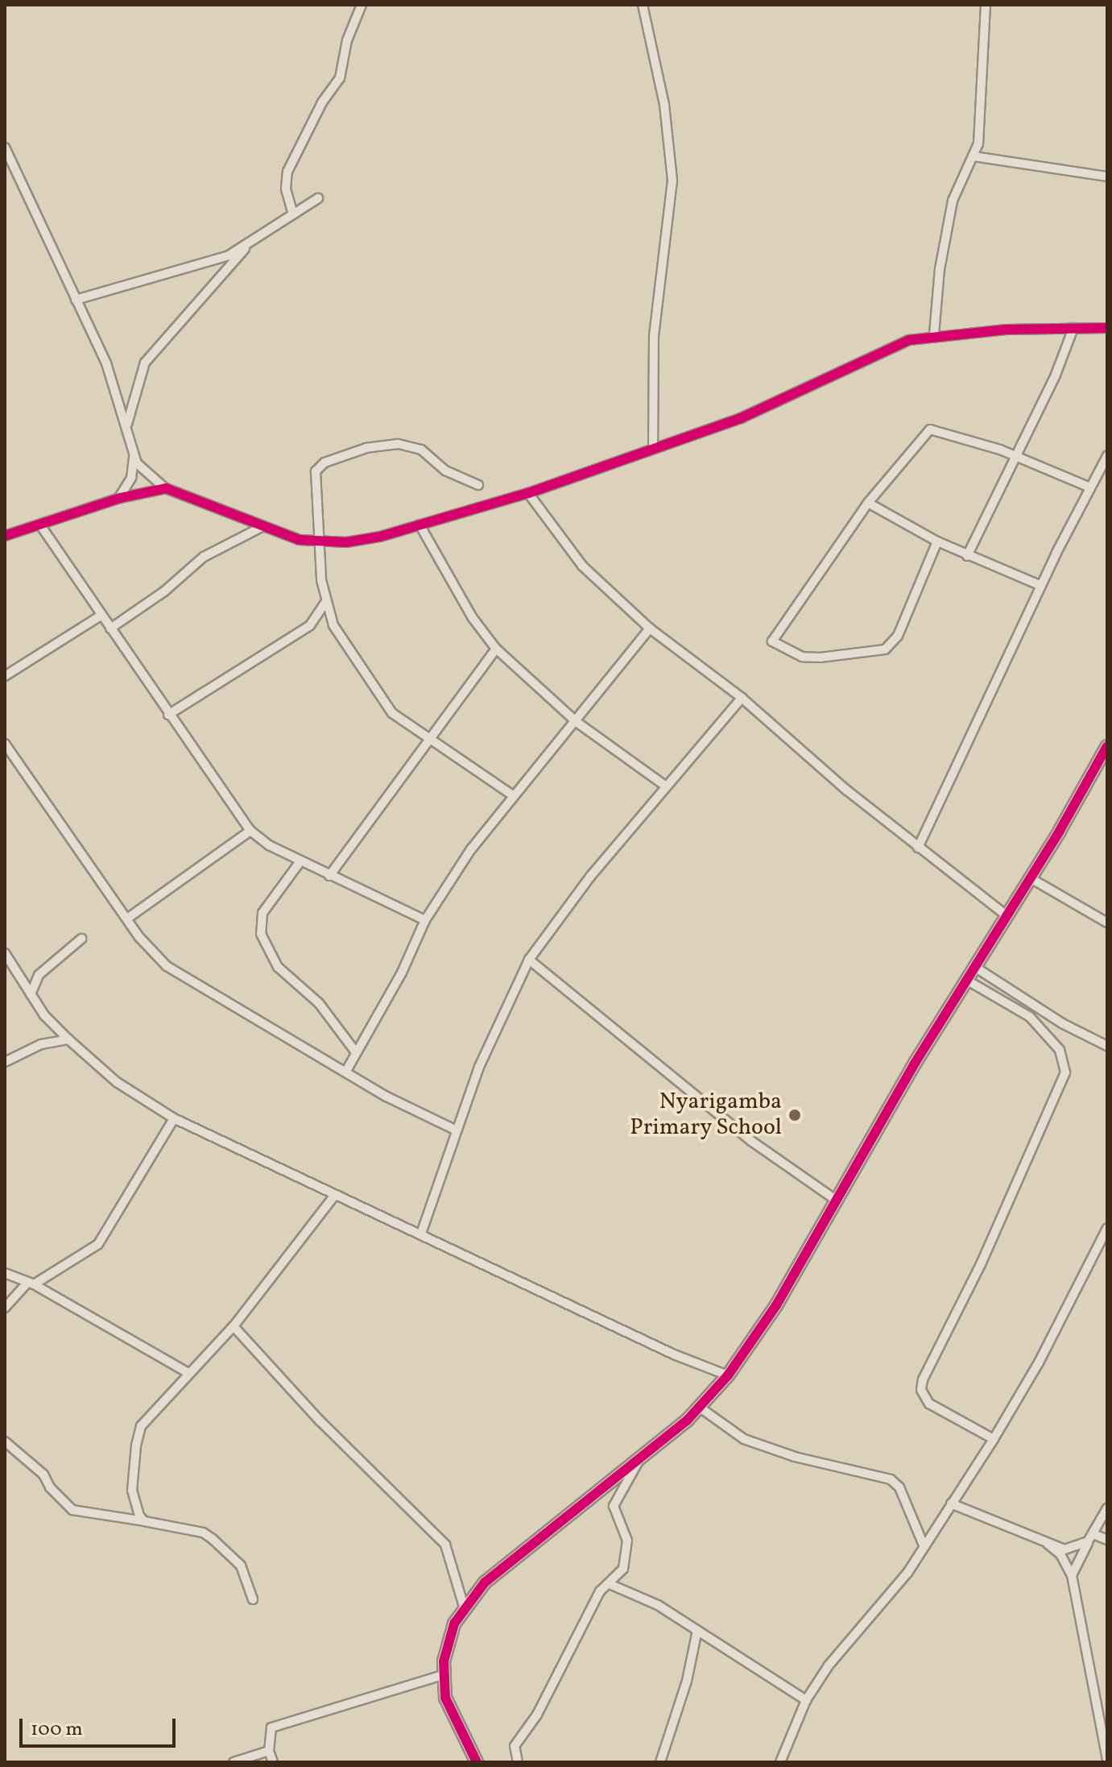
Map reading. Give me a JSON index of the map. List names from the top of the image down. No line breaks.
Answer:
{"places":["Nyarigamba Primary School"],"scale_bar":"100 m"}
